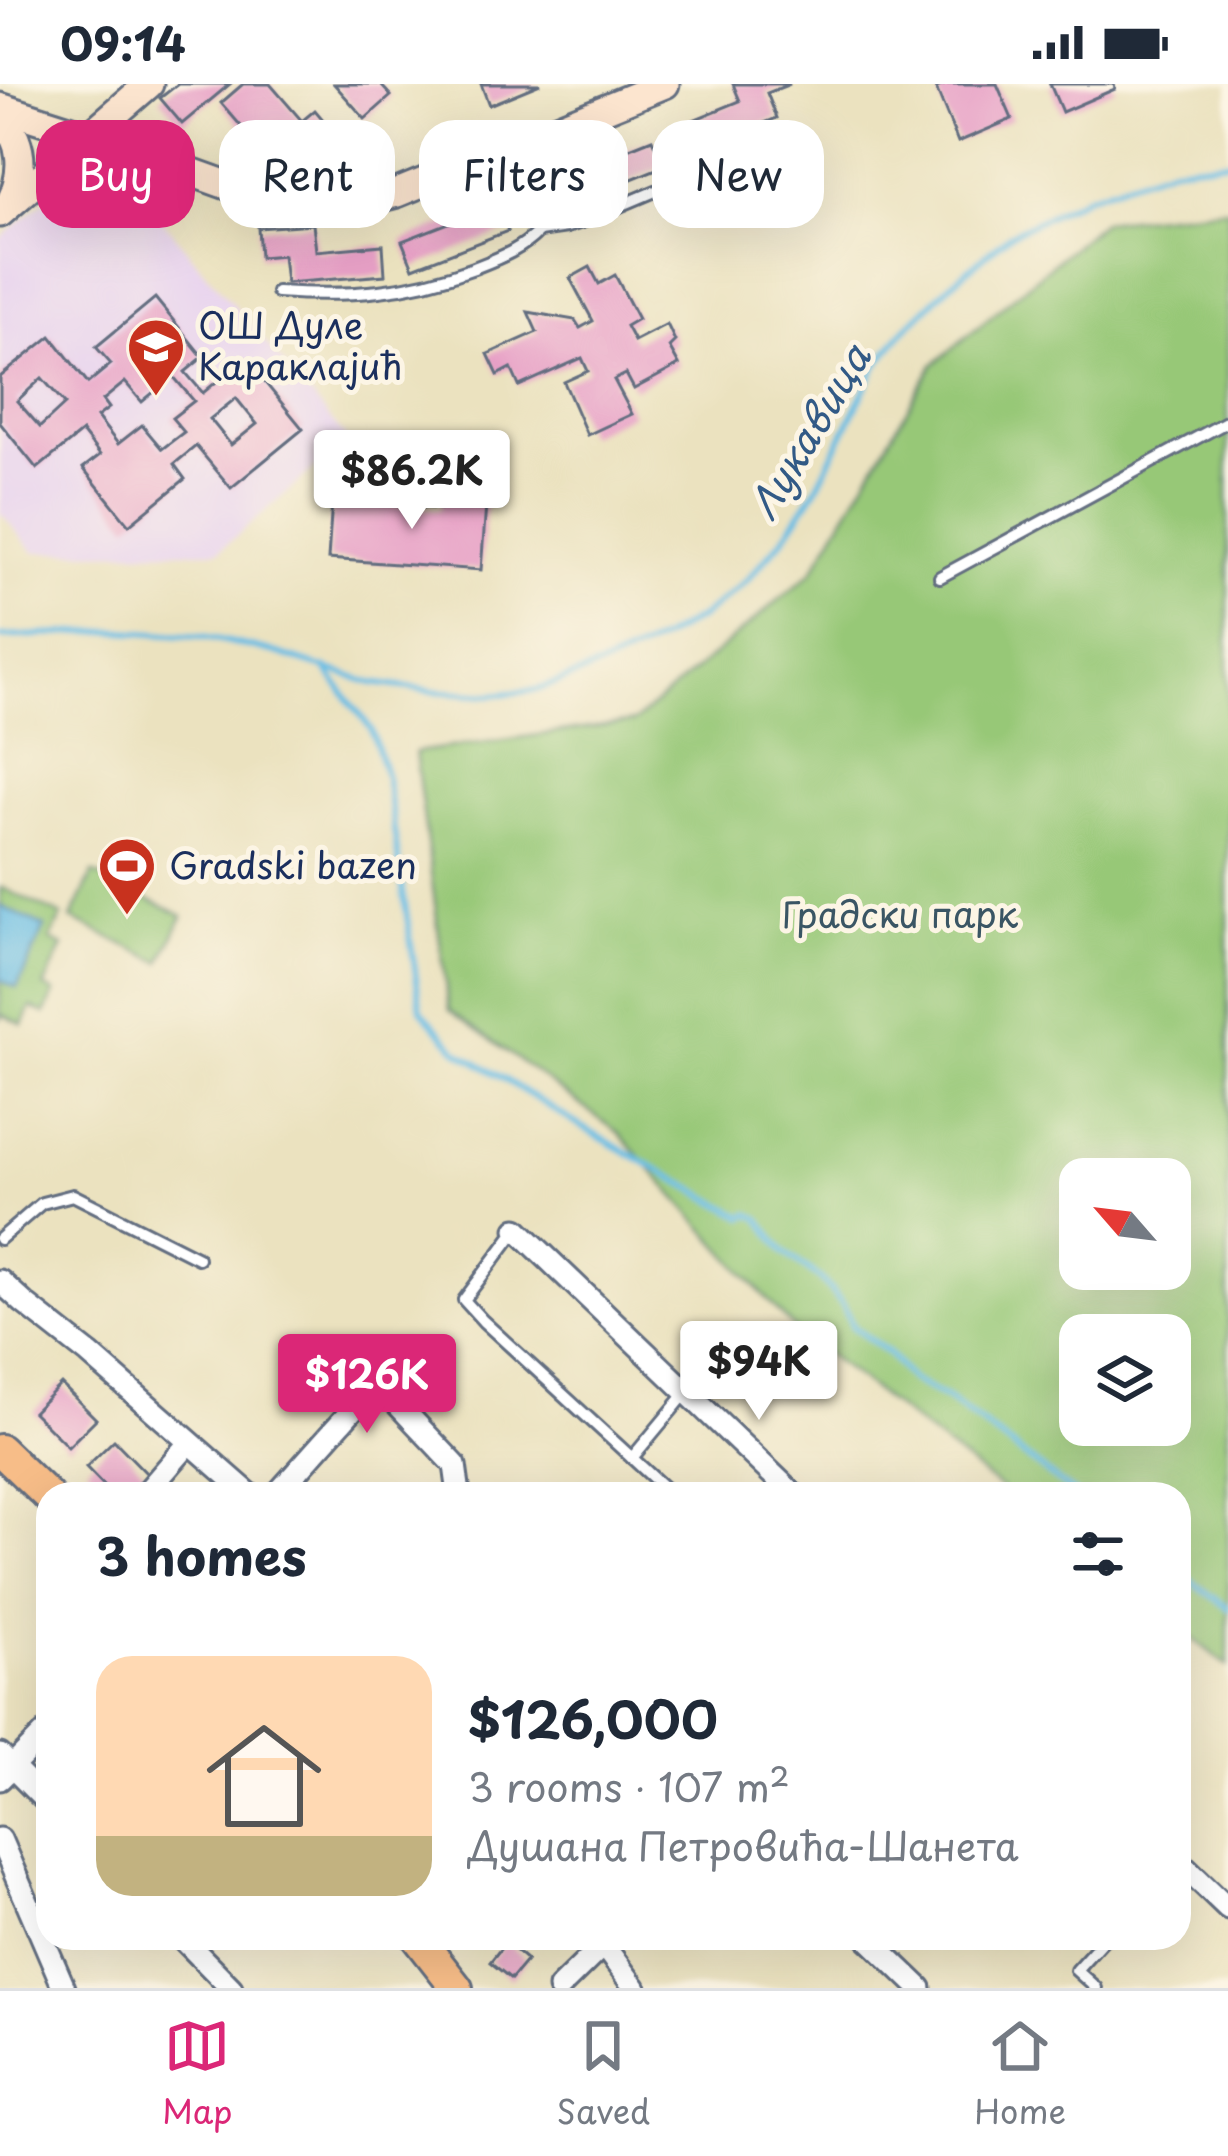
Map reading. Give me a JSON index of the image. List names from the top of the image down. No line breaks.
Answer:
{"water":["Лукавица"],"parks":["Градски парк"],"places":{"school or university":["ОШ Дуле Караклајић"],"sports":["Gradski bazen"]},"north":"top left","page":{"status":"09:14","chip":["Buy","Rent","Filters","New"],"price":["$86.2K","$94K","$126K"],"heading":"3 homes","list":[{"name":"$126,000","note":"3 rooms · 107 m² · Душана Петровића-Шанета"}],"tabs":["Map","Saved","Home"]}}
